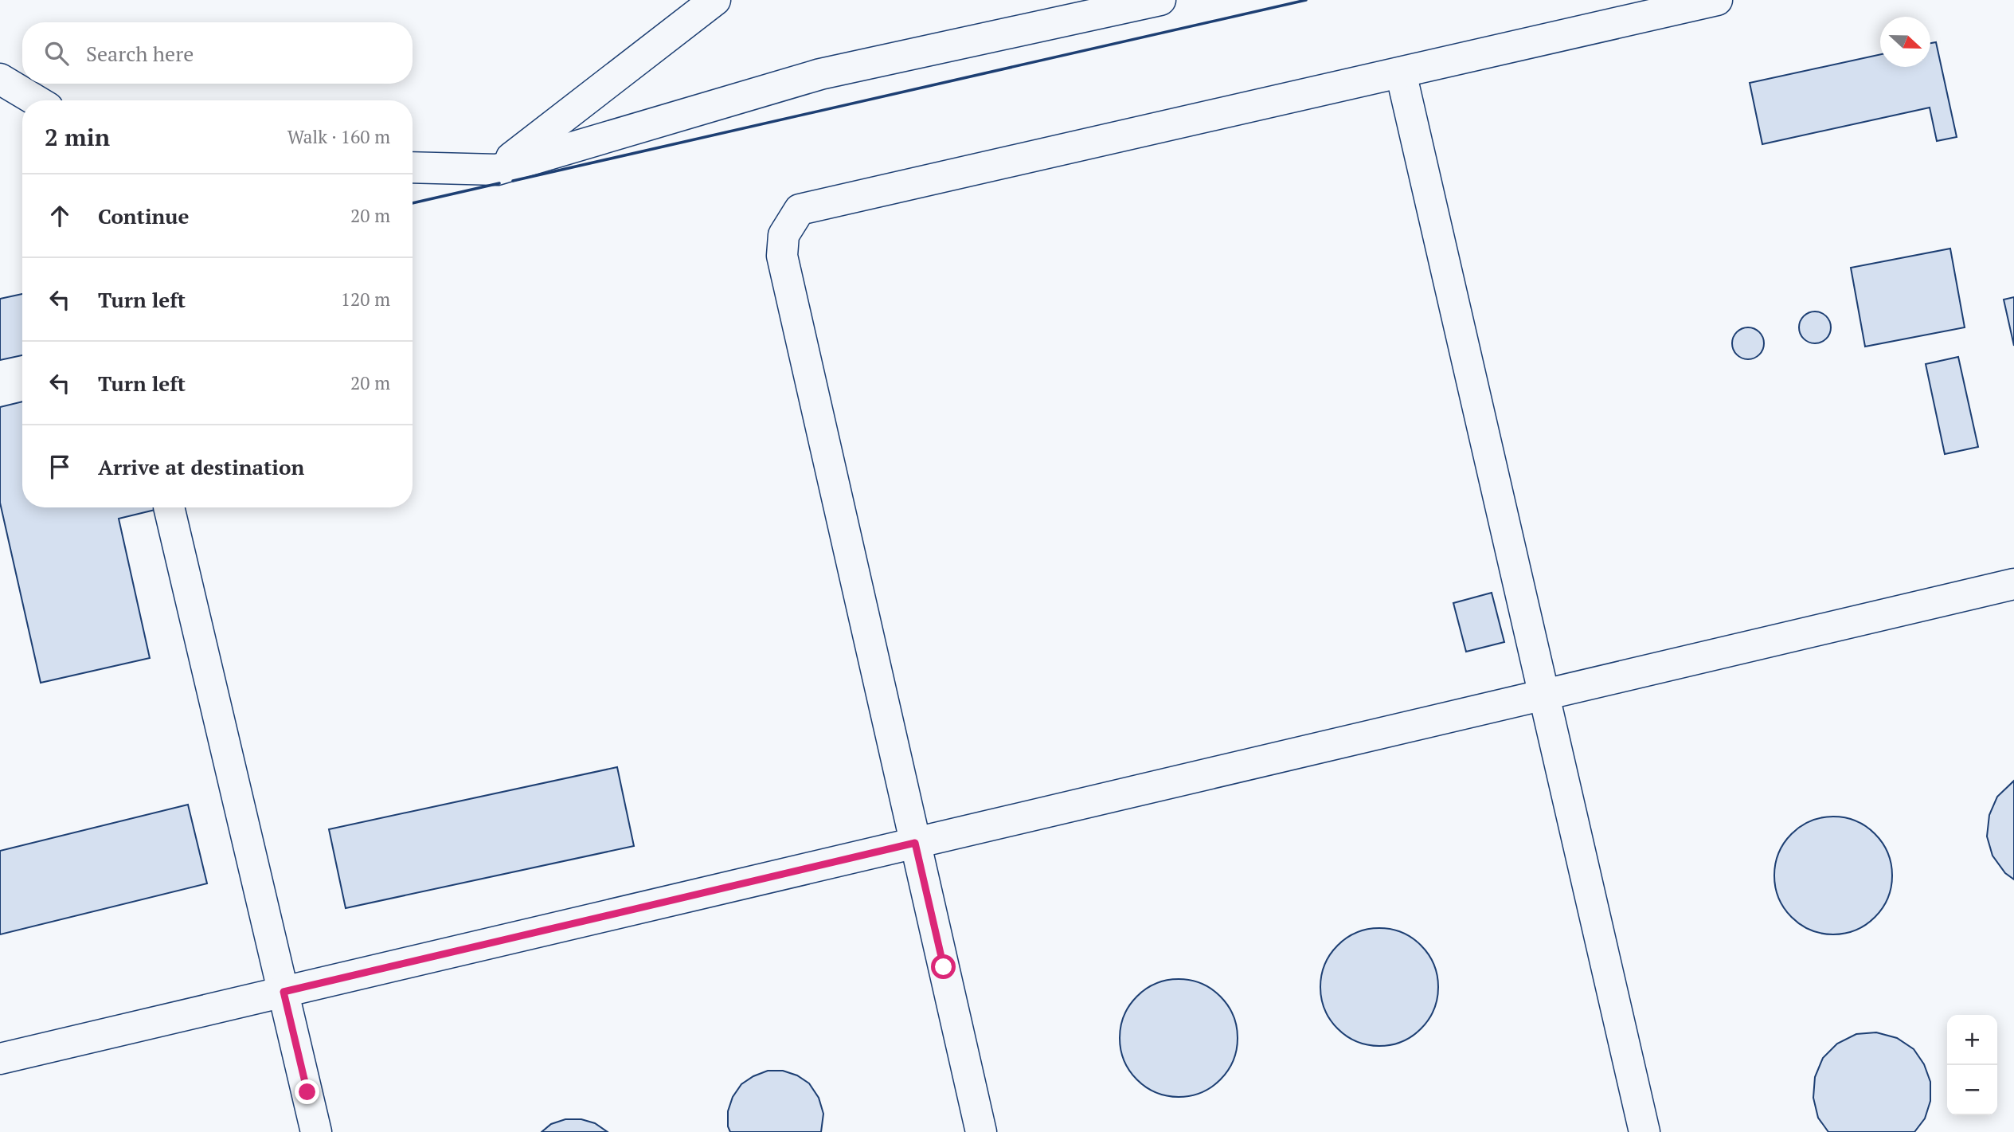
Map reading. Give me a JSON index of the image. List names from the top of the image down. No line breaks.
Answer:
{"north":"right","page":{"search":"Search here","heading":["2 min","Walk · 160 m"],"list":[["Continue","20 m"],["Turn left","120 m"],["Turn left","20 m"],"Arrive at destination"],"map_buttons":["+","−"]}}
